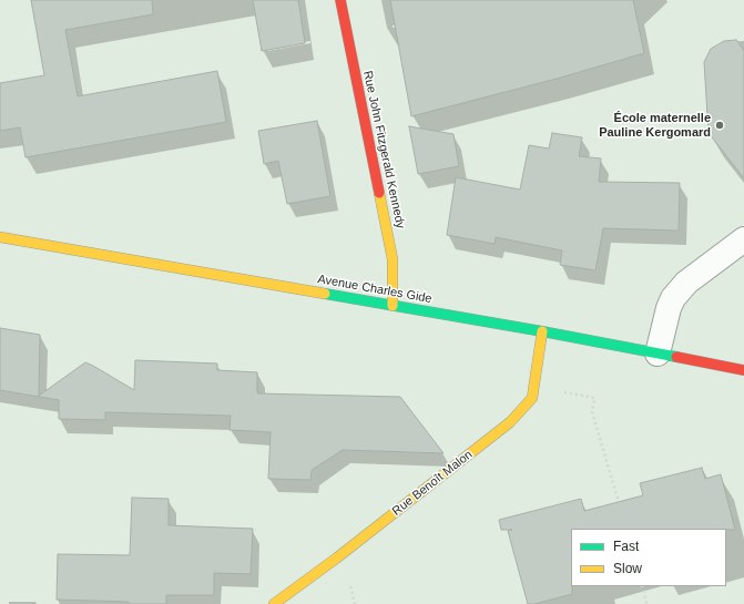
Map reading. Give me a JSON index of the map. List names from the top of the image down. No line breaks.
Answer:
{"streets":{"main road":["Rue John Fitzgerald Kennedy","Avenue Charles Gide","Rue Benoît Malon"]},"crossings":[["Rue John Fitzgerald Kennedy","Avenue Charles Gide"],["Avenue Charles Gide","Rue Benoît Malon"]],"places":["École maternelle Pauline Kergomard"],"legend":["Fast","Slow"]}
